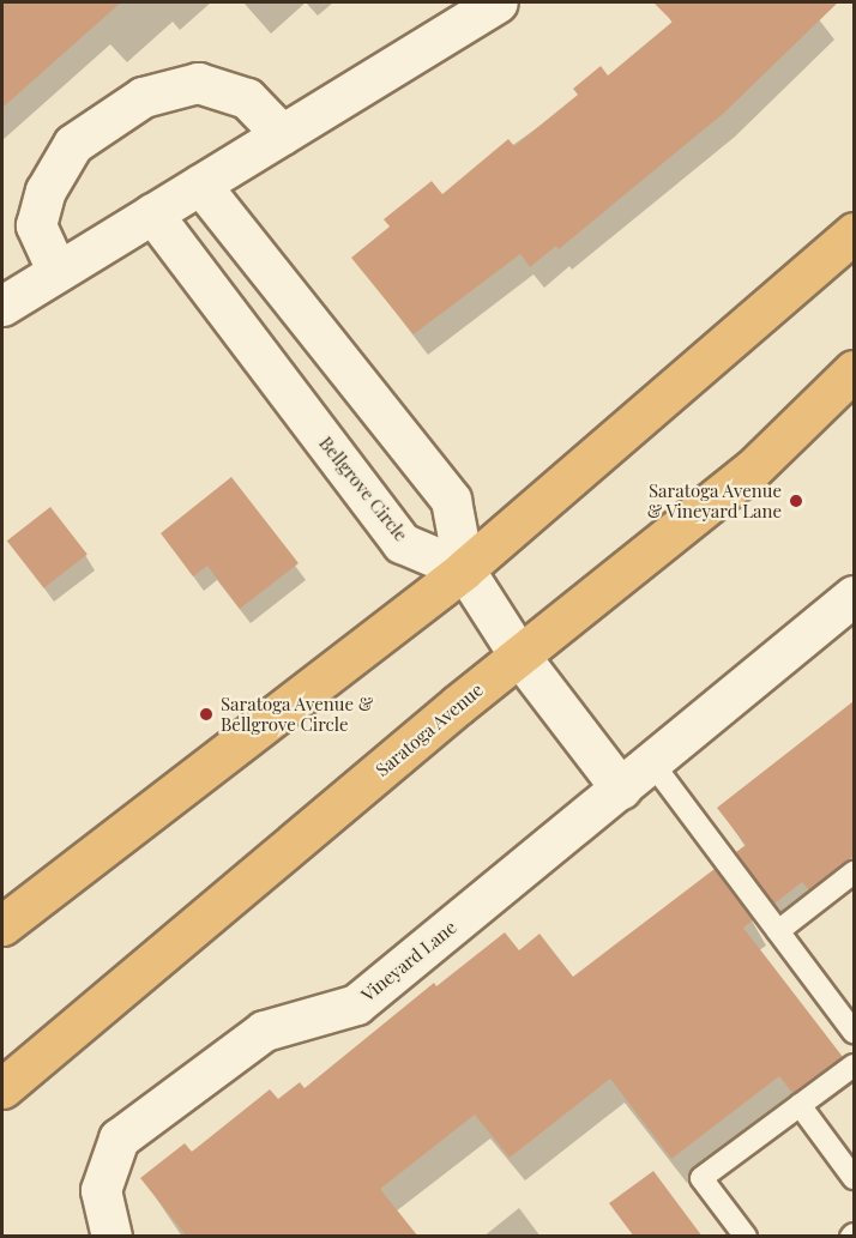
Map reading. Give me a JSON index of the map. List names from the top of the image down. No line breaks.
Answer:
{"streets":{"highway":["Saratoga Avenue"],"street":["Bellgrove Circle","Vineyard Lane"]},"places":["Saratoga Avenue & Vineyard Lane","Saratoga Avenue & Bellgrove Circle"]}
